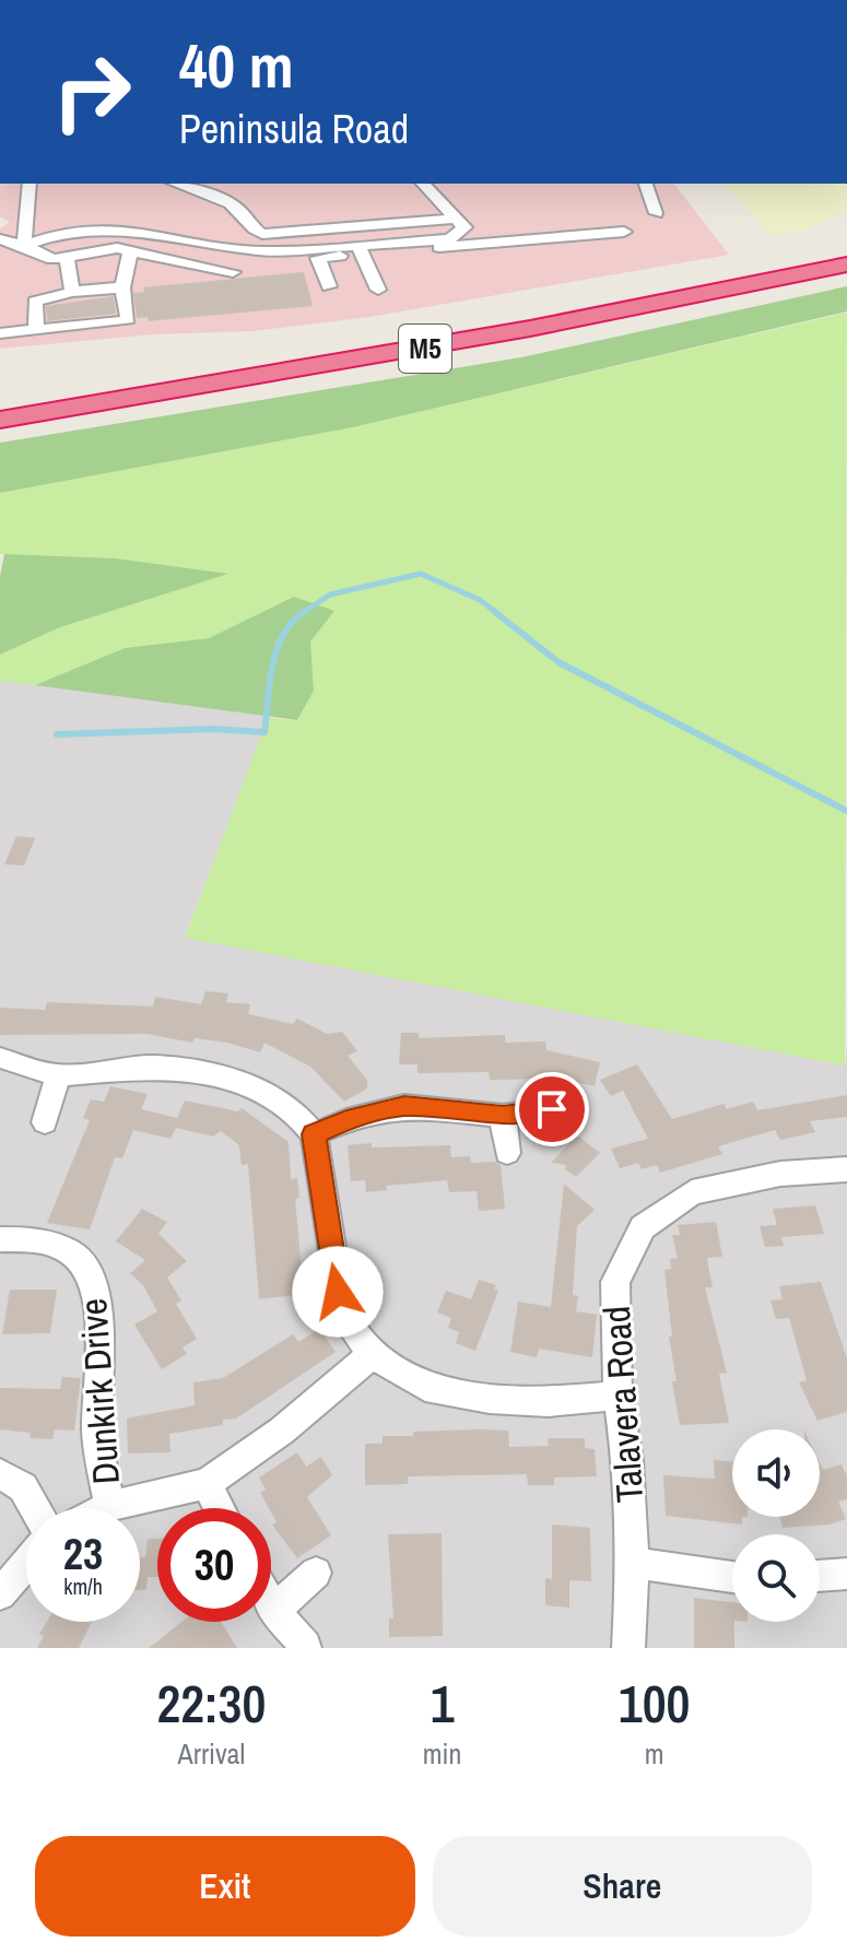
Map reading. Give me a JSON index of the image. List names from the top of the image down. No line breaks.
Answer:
{"streets":{"highway":["M5"],"street":["Dunkirk Drive","Talavera Road"]},"page":{"turn":["40 m","Peninsula Road"],"speed":"23 km/h","limit":"30","eta":["22:30","Arrival","1","min","100","m"],"buttons":["Exit","Share"]}}
